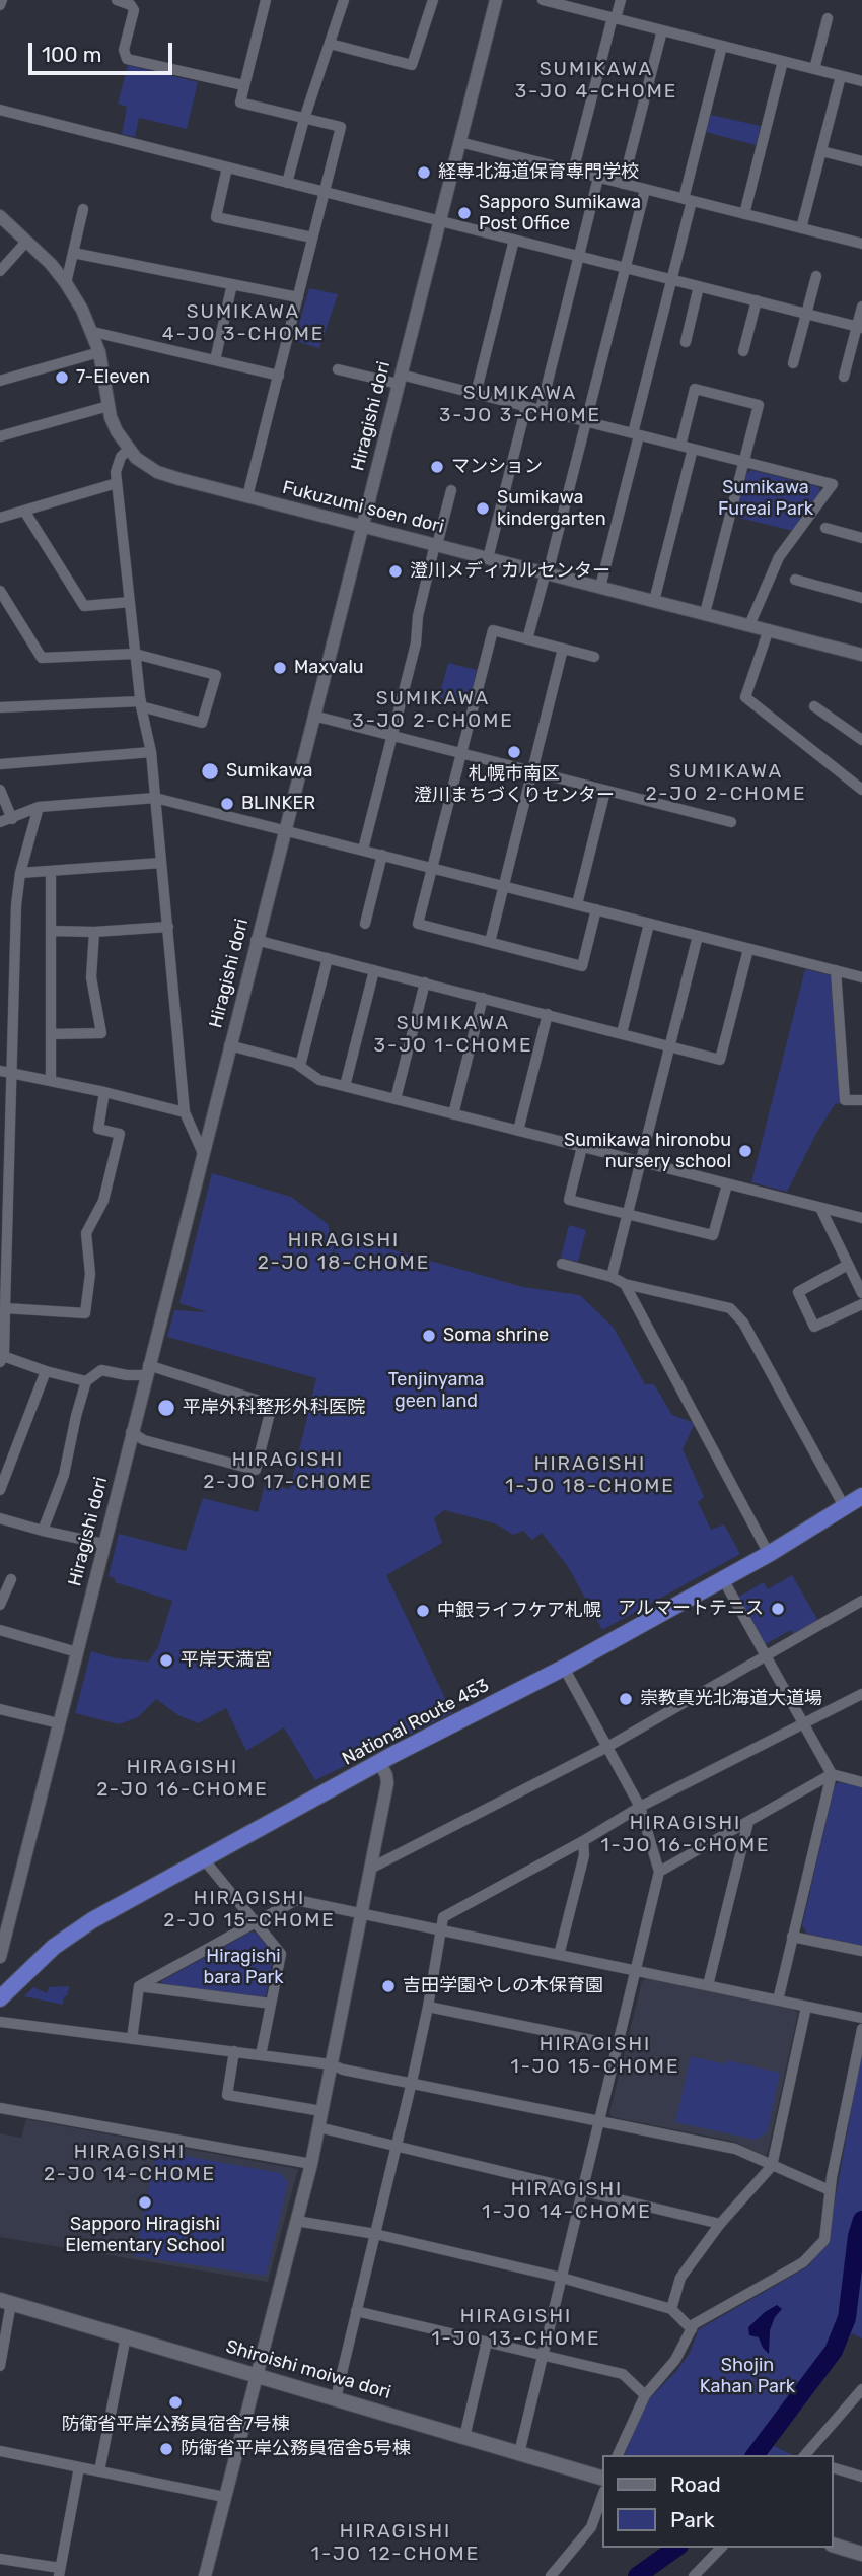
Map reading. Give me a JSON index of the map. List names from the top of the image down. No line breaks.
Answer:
{"streets":{"highway":["National Route 453"],"main road":["Shiroishi moiwa dori"],"street":["Hiragishi dori","Fukuzumi soen dori"]},"crossings":[["Hiragishi dori","Fukuzumi soen dori"]],"districts":["SUMIKAWA 3-JO 4-CHOME","SUMIKAWA 4-JO 3-CHOME","SUMIKAWA 3-JO 3-CHOME","SUMIKAWA 3-JO 2-CHOME","SUMIKAWA 2-JO 2-CHOME","SUMIKAWA 3-JO 1-CHOME","HIRAGISHI 2-JO 18-CHOME","HIRAGISHI 2-JO 17-CHOME","HIRAGISHI 1-JO 18-CHOME","HIRAGISHI 2-JO 16-CHOME","HIRAGISHI 1-JO 16-CHOME","HIRAGISHI 2-JO 15-CHOME","HIRAGISHI 1-JO 15-CHOME","HIRAGISHI 2-JO 14-CHOME","HIRAGISHI 1-JO 14-CHOME","HIRAGISHI 1-JO 13-CHOME","HIRAGISHI 1-JO 12-CHOME"],"parks":["Sumikawa Fureai Park","Tenjinyama geen land","Hiragishi bara Park","Shojin Kahan Park"],"places":["経専北海道保育専門学校","Sapporo Sumikawa Post Office","7-Eleven","マンション","Sumikawa kindergarten","澄川メディカルセンター","Maxvalu","札幌市南区 澄川まちづくりセンター","Sumikawa","BLINKER","Sumikawa hironobu nursery school","Soma shrine","平岸外科整形外科医院","アルマートテニス","中銀ライフケア札幌","平岸天満宮","崇教真光北海道大道場","吉田学園やしの木保育園","Sapporo Hiragishi Elementary School","防衛省平岸公務員宿舎7号棟","防衛省平岸公務員宿舎5号棟"],"legend":["Road","Park"],"scale_bar":"100 m"}
